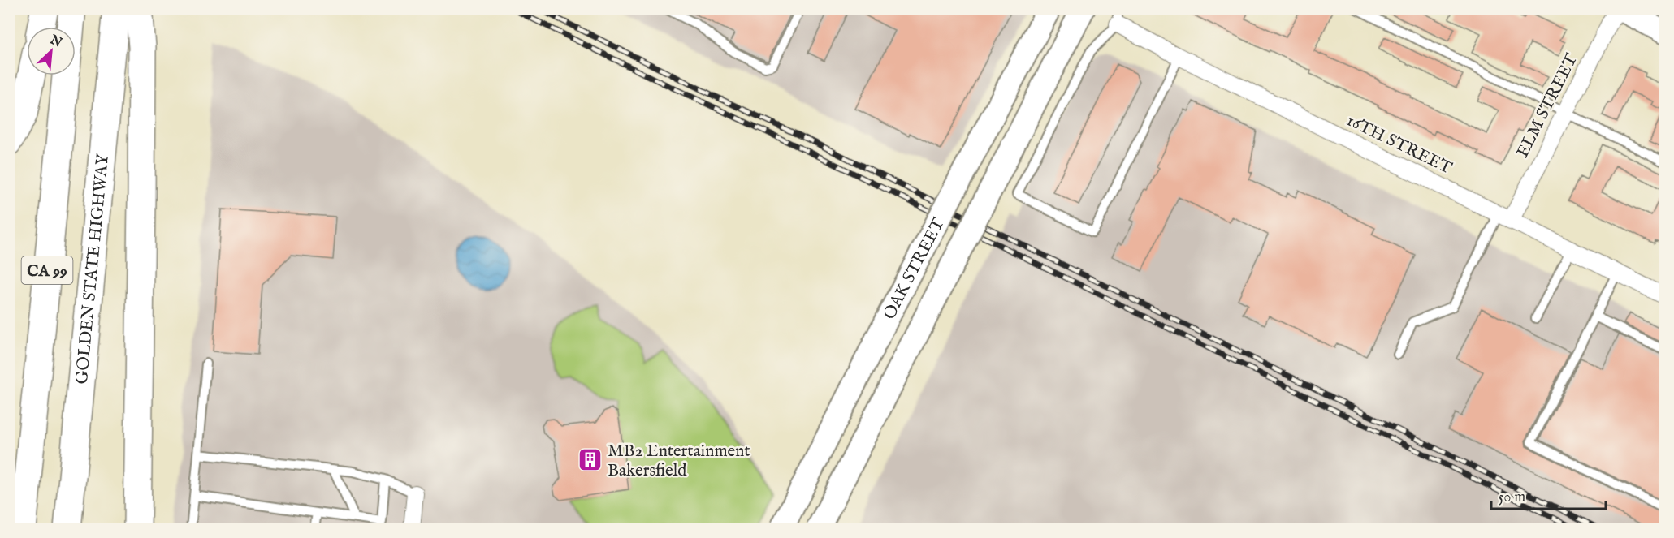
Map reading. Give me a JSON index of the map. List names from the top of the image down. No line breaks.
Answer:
{"streets":{"highway":["GOLDEN STATE HIGHWAY","CA 99"],"main road":["OAK STREET"],"street":["ELM STREET","16TH STREET"]},"crossings":[["ELM STREET","16TH STREET"]],"places":{"building":["MB2 Entertainment Bakersfield"]},"scale_bar":"50 m","north":"top right"}
